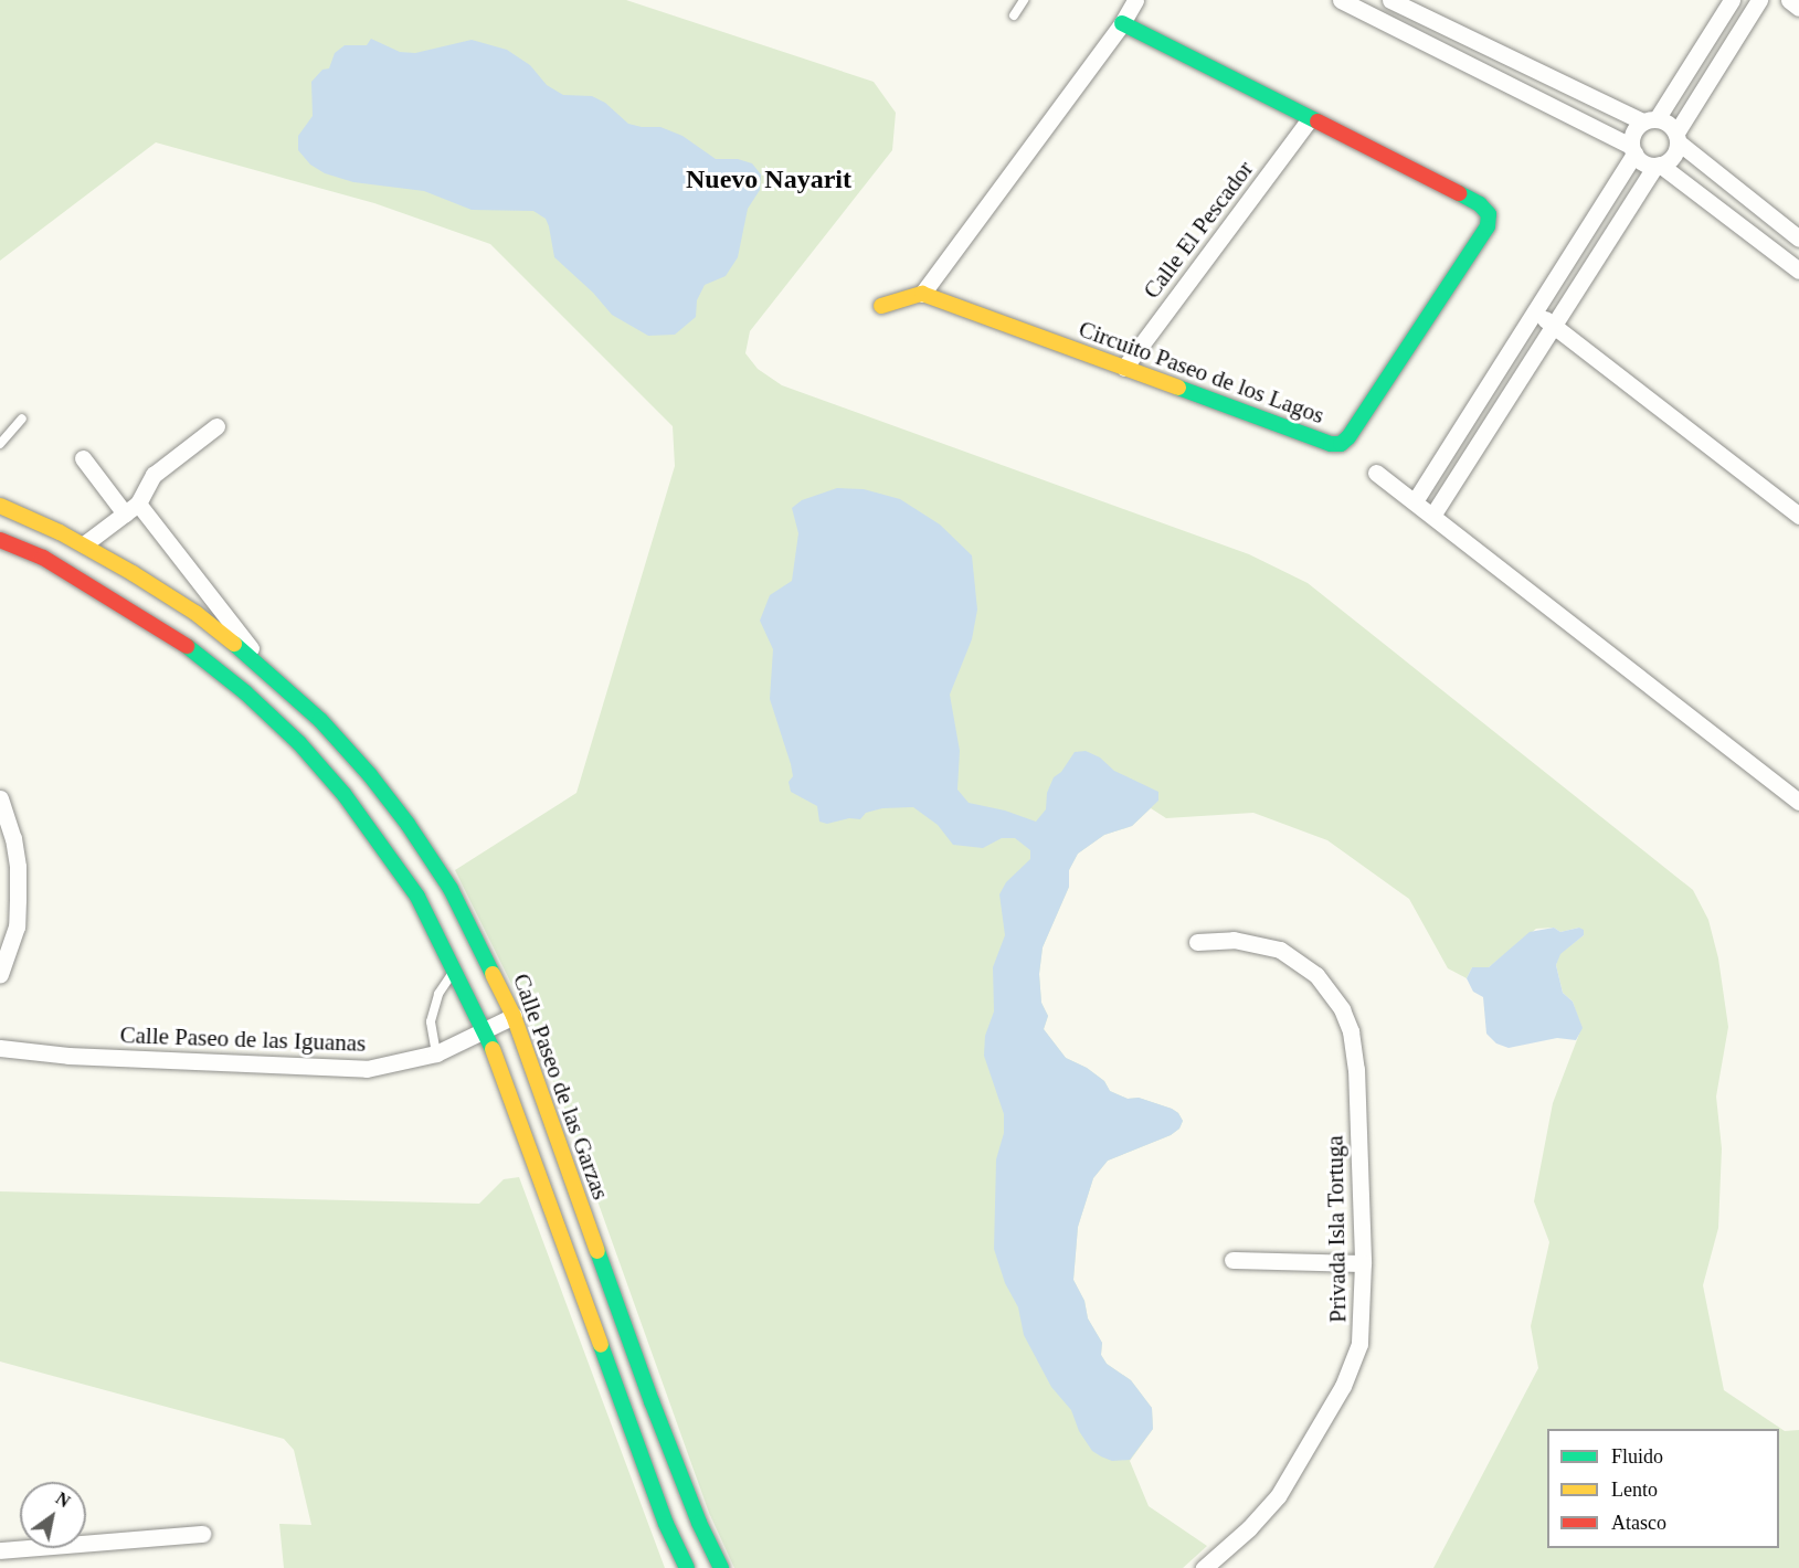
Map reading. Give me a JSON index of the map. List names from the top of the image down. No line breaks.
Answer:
{"streets":{"street":["Calle El Pescador","Circuito Paseo de los Lagos","Calle Paseo de las Iguanas","Calle Paseo de las Garzas","Privada Isla Tortuga"]},"crossings":[["Calle El Pescador","Circuito Paseo de los Lagos"],["Calle Paseo de las Iguanas","Calle Paseo de las Garzas"]],"districts":["Nuevo Nayarit"],"legend":["Fluido","Lento","Atasco"],"north":"top right"}
